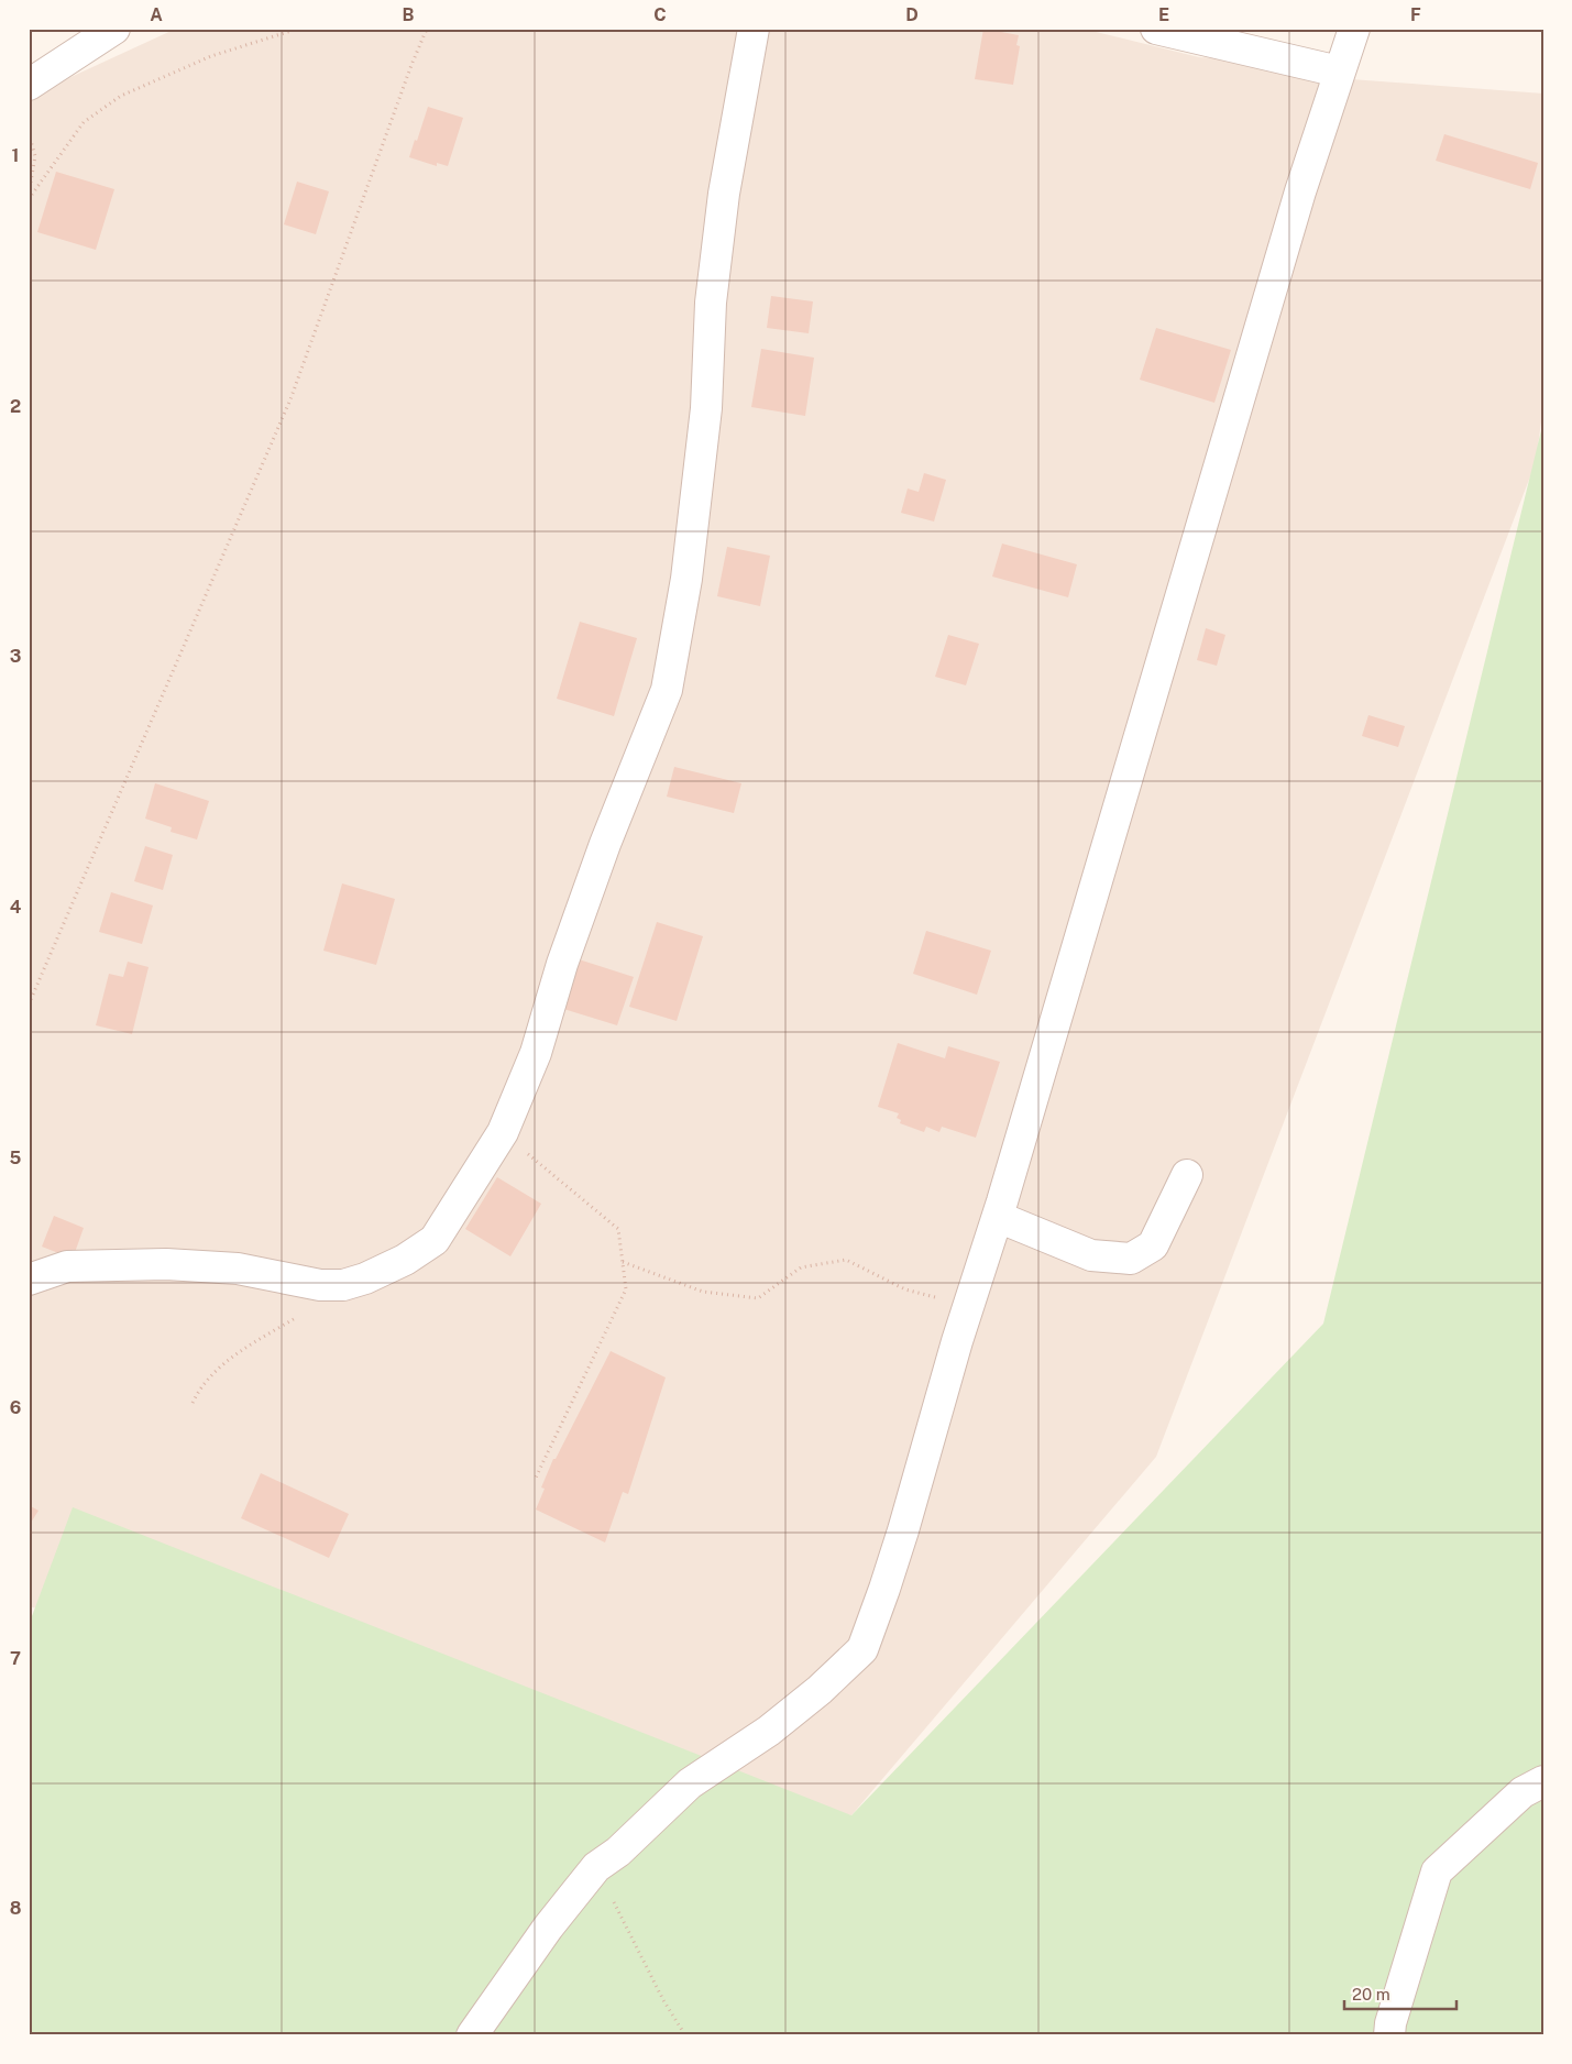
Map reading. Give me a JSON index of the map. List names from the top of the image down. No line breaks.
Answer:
{"scale_bar":"20 m","grid":{"columns":["A","B","C","D","E","F"],"rows":["1","2","3","4","5","6","7","8"]}}
